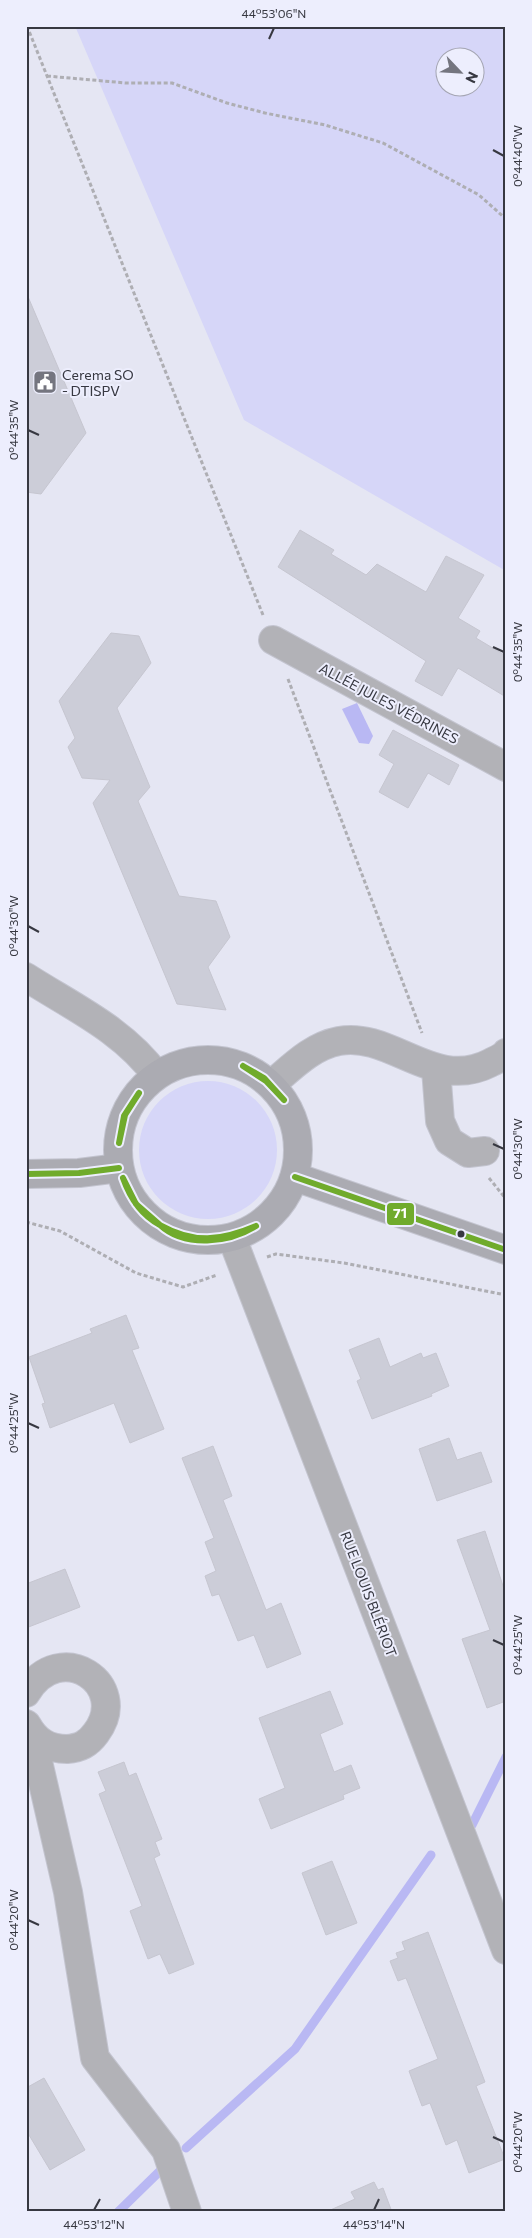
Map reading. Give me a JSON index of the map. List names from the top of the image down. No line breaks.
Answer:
{"streets":{"street":["ALLÉE JULES VÉDRINES","RUE LOUIS BLÉRIOT"]},"places":{"public building":["Cerema SO - DTISPV"]},"lines":["transit line 71"],"north":"bottom right","coordinates":["44°53'06\"N","0°44'40\"W","0°44'35\"W","0°44'30\"W","0°44'25\"W","0°44'20\"W","44°53'12\"N","44°53'14\"N"]}
